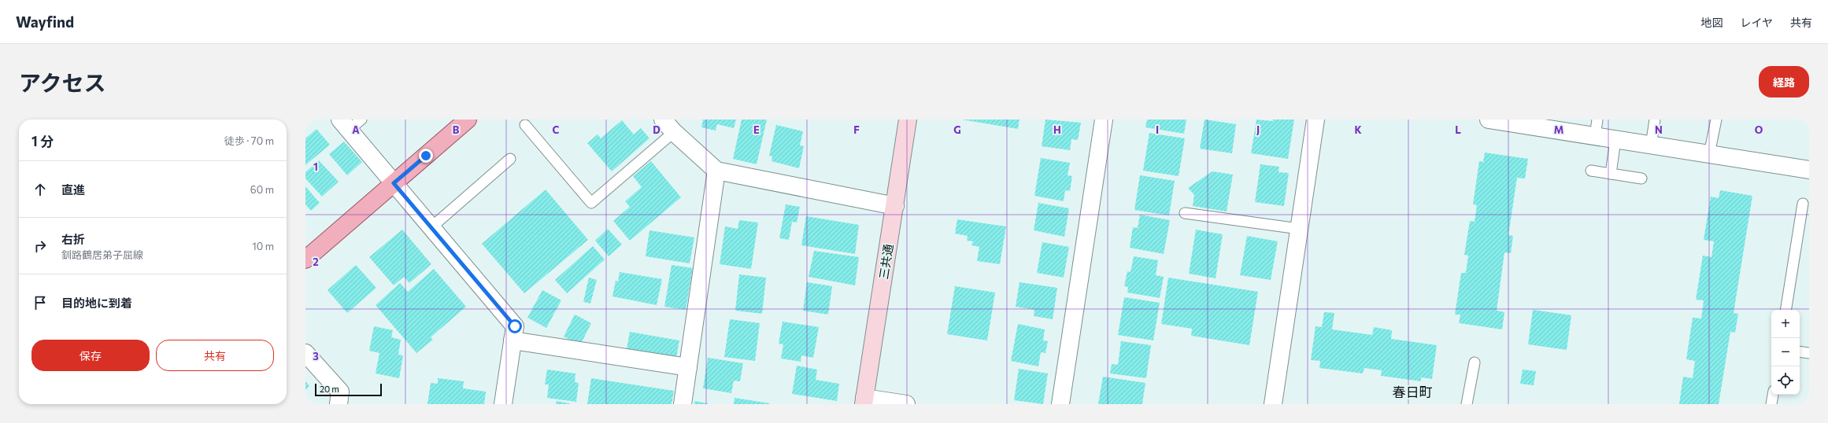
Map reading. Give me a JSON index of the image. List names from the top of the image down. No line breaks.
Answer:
{"streets":{"street":["三共通"]},"districts":["春日町"],"scale_bar":"20 m","page":{"header":"Wayfind","nav":["地図","レイヤ","共有"],"title":"アクセス","buttons":["経路",["保存","共有"]],"heading":["1 分","徒歩 · 70 m"],"list":[["直進","60 m"],["右折","釧路鶴居弟子屈線","10 m"],"目的地に到着"],"map_buttons":["+","−"],"scale":"20 m"},"grid":{"columns":["A","B","C","D","E","F","G","H","I","J","K","L","M","N","O"],"rows":["1","2","3"]}}
